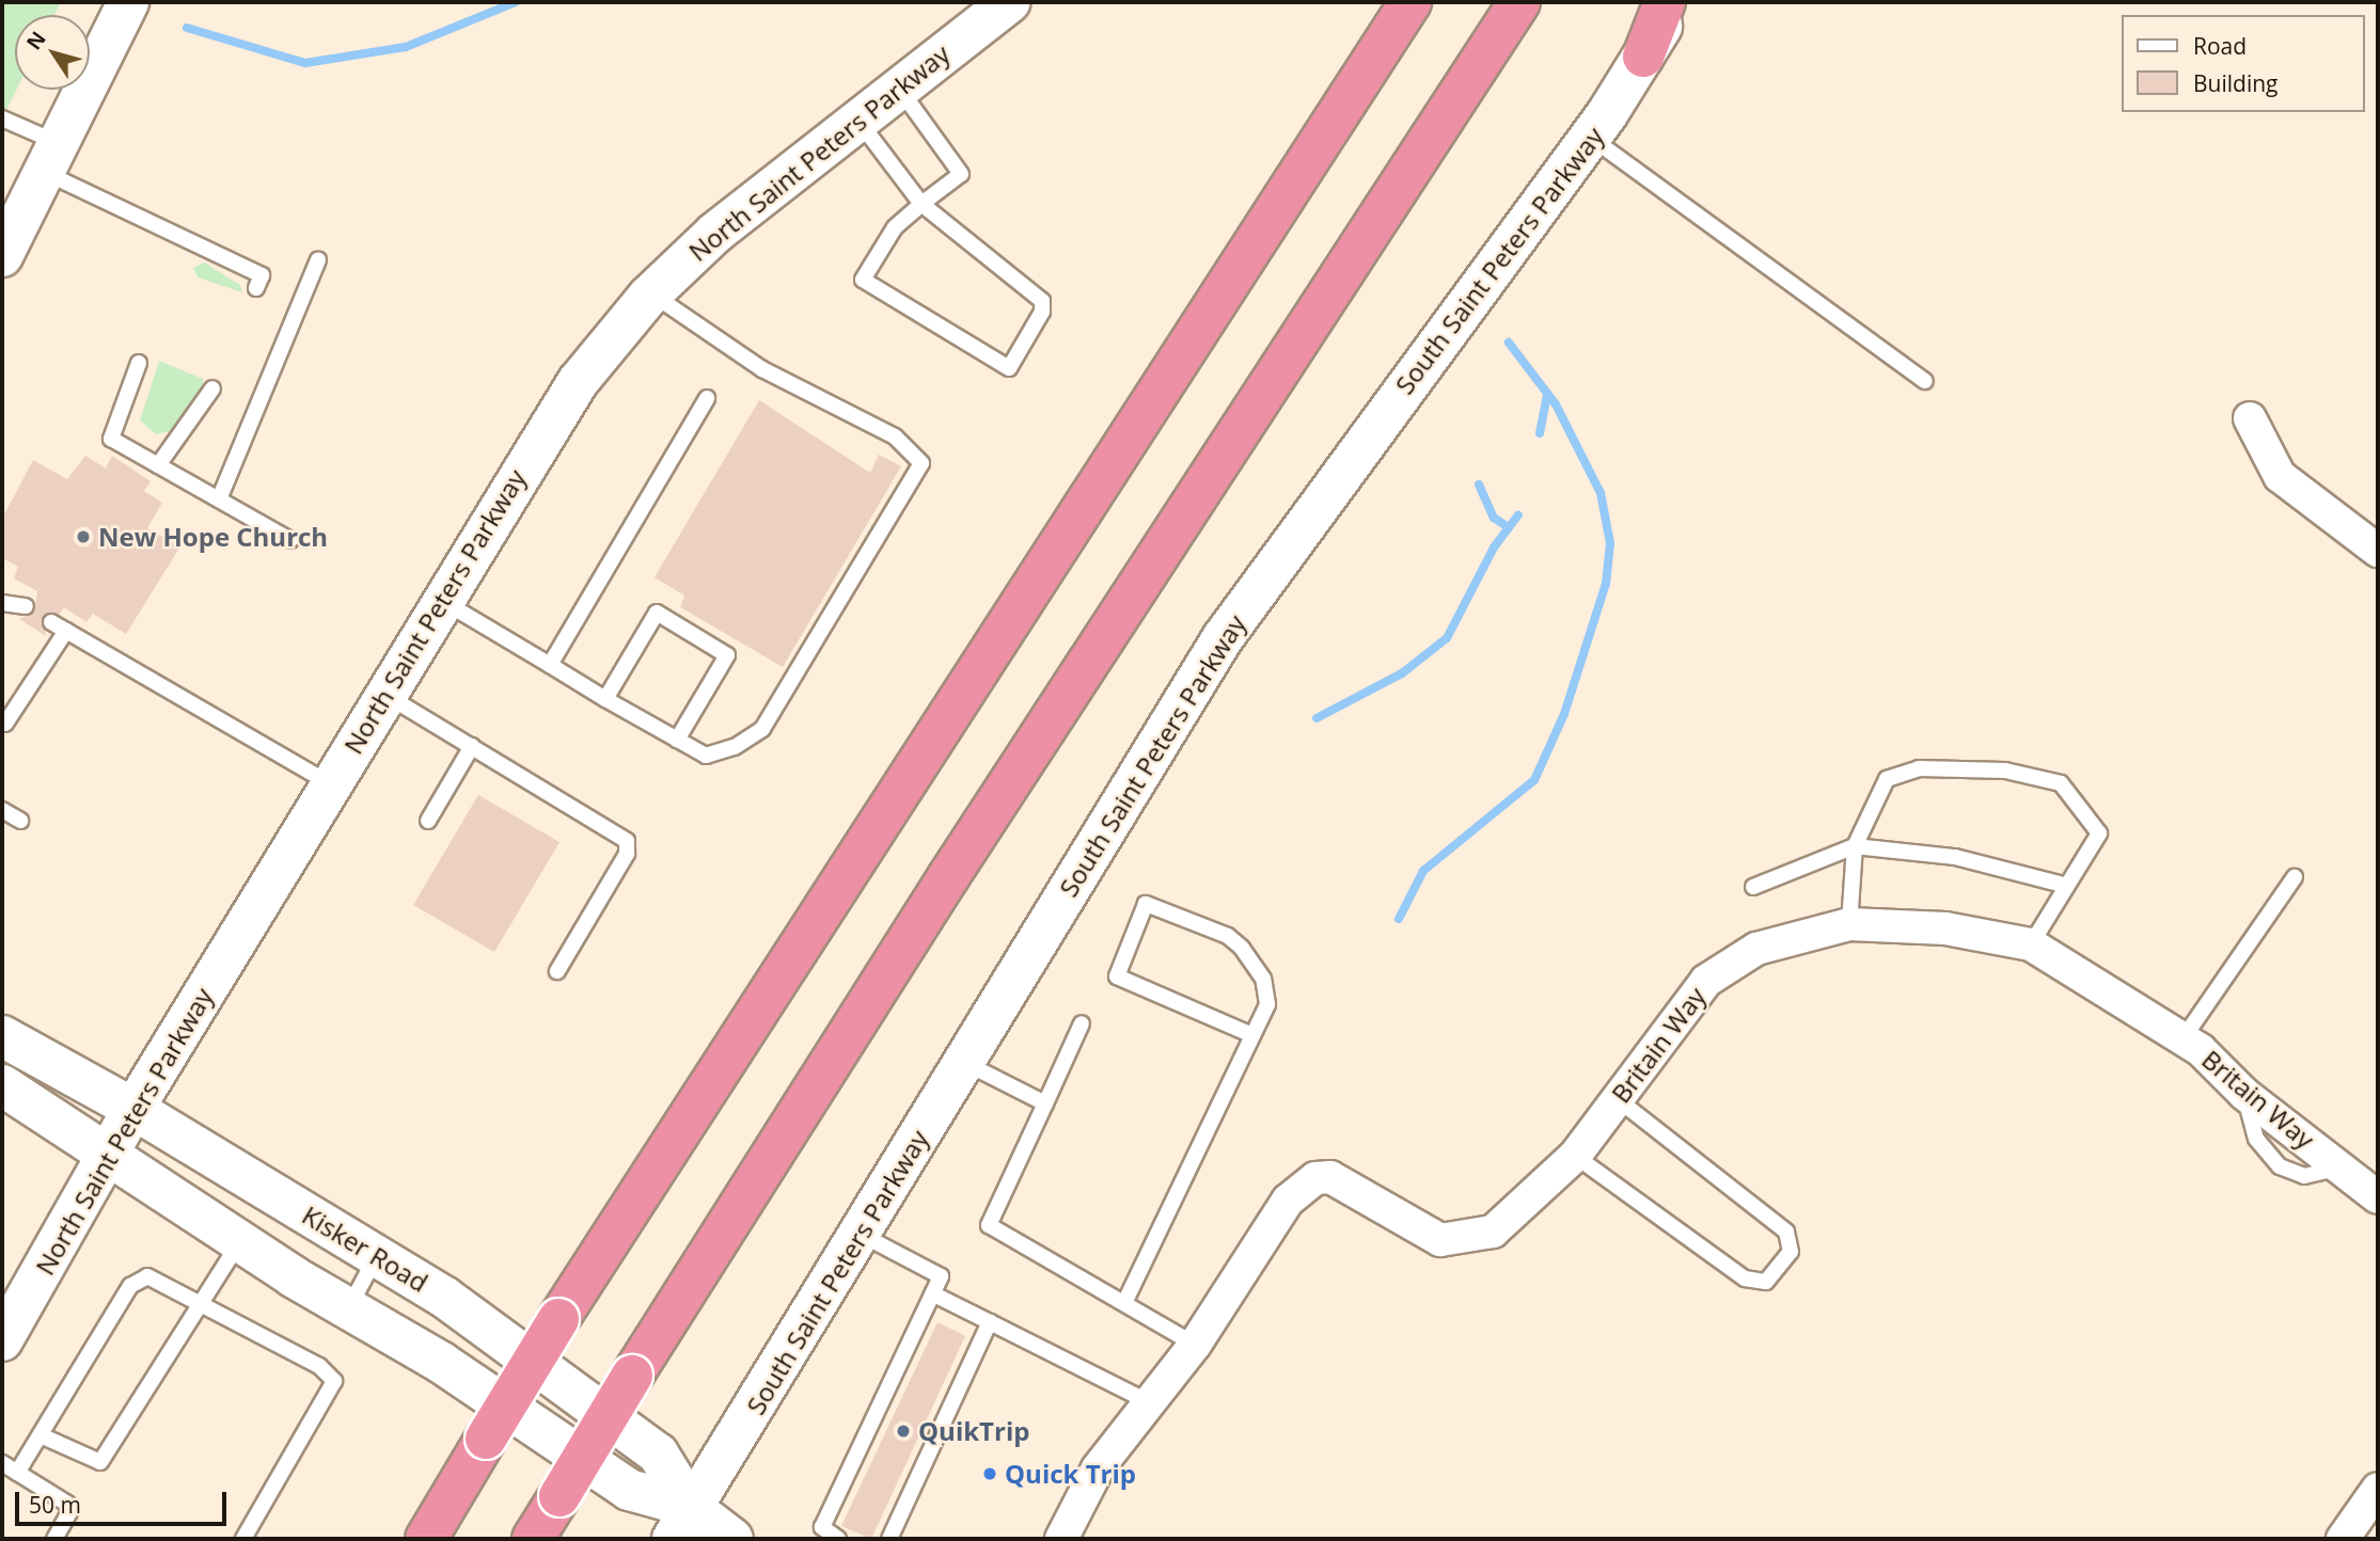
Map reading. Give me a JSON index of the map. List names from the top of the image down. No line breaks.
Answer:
{"streets":{"main road":["North Saint Peters Parkway","South Saint Peters Parkway","Kisker Road"],"street":["Britain Way"]},"crossings":[["North Saint Peters Parkway","Kisker Road"],["South Saint Peters Parkway","Kisker Road"]],"places":["New Hope Church","QuikTrip","Quick Trip"],"legend":["Road","Building"],"scale_bar":"50 m","north":"top left"}
